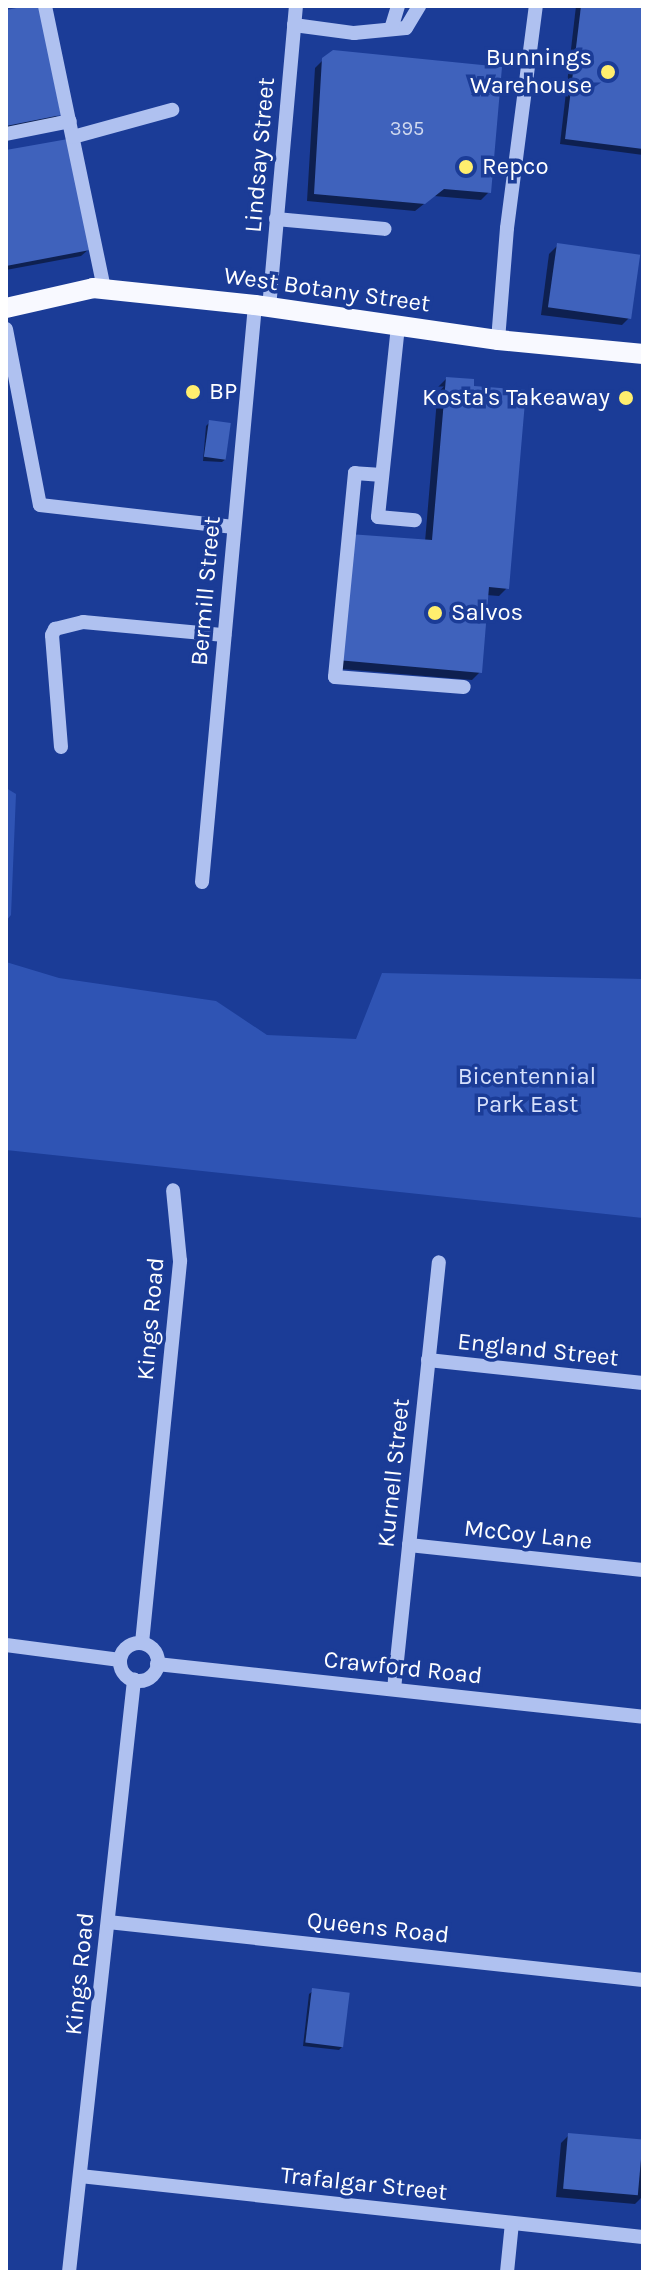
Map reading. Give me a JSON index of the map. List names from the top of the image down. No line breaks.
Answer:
{"streets":{"main road":["West Botany Street"],"street":["Lindsay Street","Bermill Street","Kings Road","England Street","Kurnell Street","McCoy Lane","Crawford Road","Queens Road","Trafalgar Street"]},"crossings":[["Lindsay Street","West Botany Street"],["Lindsay Street","Bermill Street"],["West Botany Street","Bermill Street"],["Kings Road","Crawford Road"],["Kings Road","Queens Road"],["Kings Road","Trafalgar Street"],["England Street","Kurnell Street"],["Kurnell Street","McCoy Lane"],["Kurnell Street","Crawford Road"]],"parks":["Bicentennial Park East"],"places":["Bunnings Warehouse","Repco","BP","Kosta's Takeaway","Salvos"],"house_numbers":["395"]}
